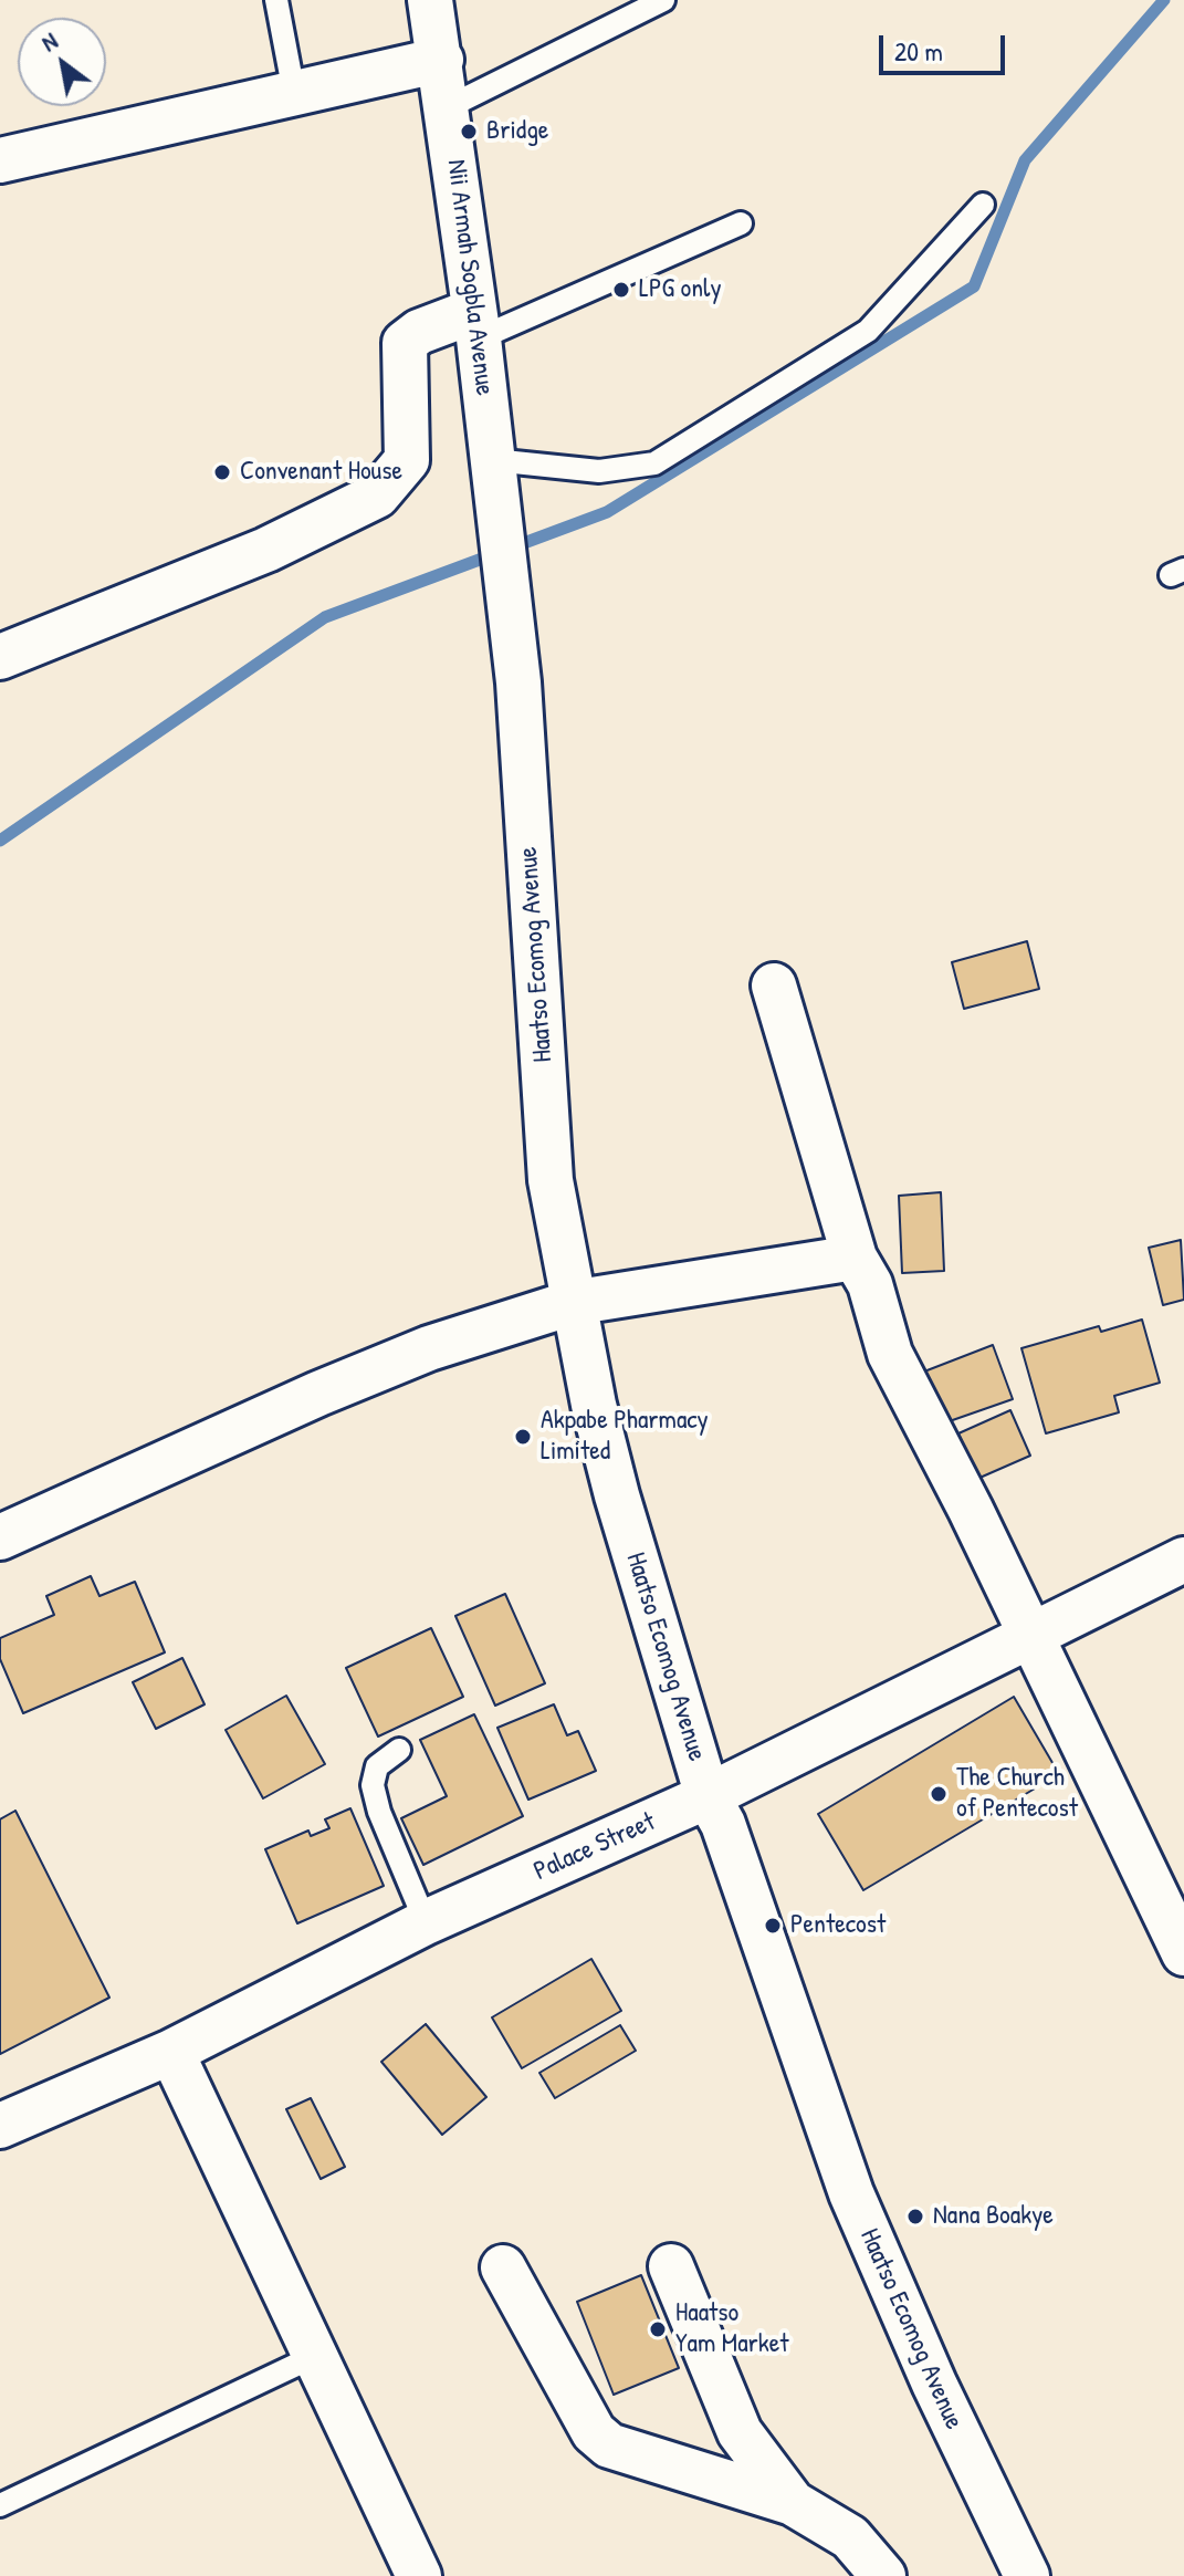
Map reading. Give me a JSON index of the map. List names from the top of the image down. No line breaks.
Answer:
{"streets":{"street":["Nii Armah Sogbla Avenue","Haatso Ecomog Avenue","Palace Street"]},"crossings":[["Nii Armah Sogbla Avenue","Haatso Ecomog Avenue"],["Haatso Ecomog Avenue","Palace Street"]],"places":["Bridge","LPG only","Convenant House","Akpabe Pharmacy Limited","The Church of Pentecost","Pentecost","Nana Boakye","Haatso Yam Market"],"scale_bar":"20 m","north":"top left"}
